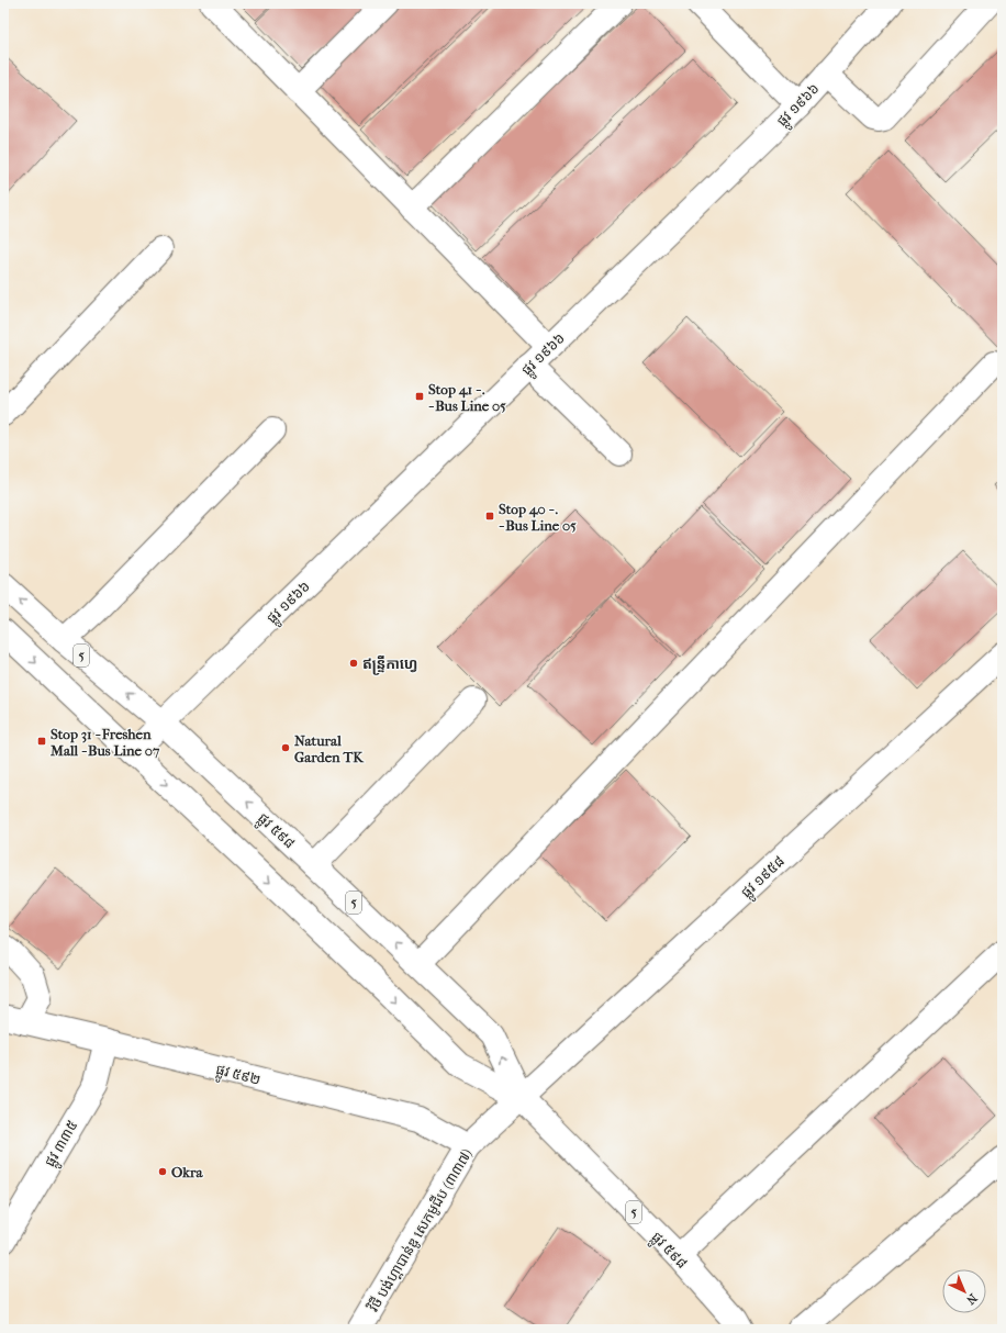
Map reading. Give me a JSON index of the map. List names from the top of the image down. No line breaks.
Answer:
{"streets":{"street":["ផ្លូវ ១៩៦៦","5","ផ្លូវ ៥៩៨","ផ្លូវ ១៩៥៨","ផ្លូវ ៥៩២","ផ្លូវ ៣៣៥","វិថី បង់ហ្គាបាន់ឌូ សេកមូជីប (៣៣៧)"]},"crossings":[["ផ្លូវ ១៩៦៦","ផ្លូវ ៥៩៨"],["ផ្លូវ ៥៩៨","ផ្លូវ ១៩៥៨"],["ផ្លូវ ៥៩៨","វិថី បង់ហ្គាបាន់ឌូ សេកមូជីប (៣៣៧)"],["ផ្លូវ ១៩៥៨","វិថី បង់ហ្គាបាន់ឌូ សេកមូជីប (៣៣៧)"],["ផ្លូវ ៥៩២","ផ្លូវ ៣៣៥"],["ផ្លូវ ៥៩២","វិថី បង់ហ្គាបាន់ឌូ សេកមូជីប (៣៣៧)"]],"places":{"transit":["Stop 41 - . - Bus Line 05","Stop 40 - . - Bus Line 05","Stop 31 - Freshen Mall - Bus Line 07"],"other":["ឥន្ទ្រីកាហ្វេ","Natural Garden TK","Okra"]},"north":"bottom right"}
